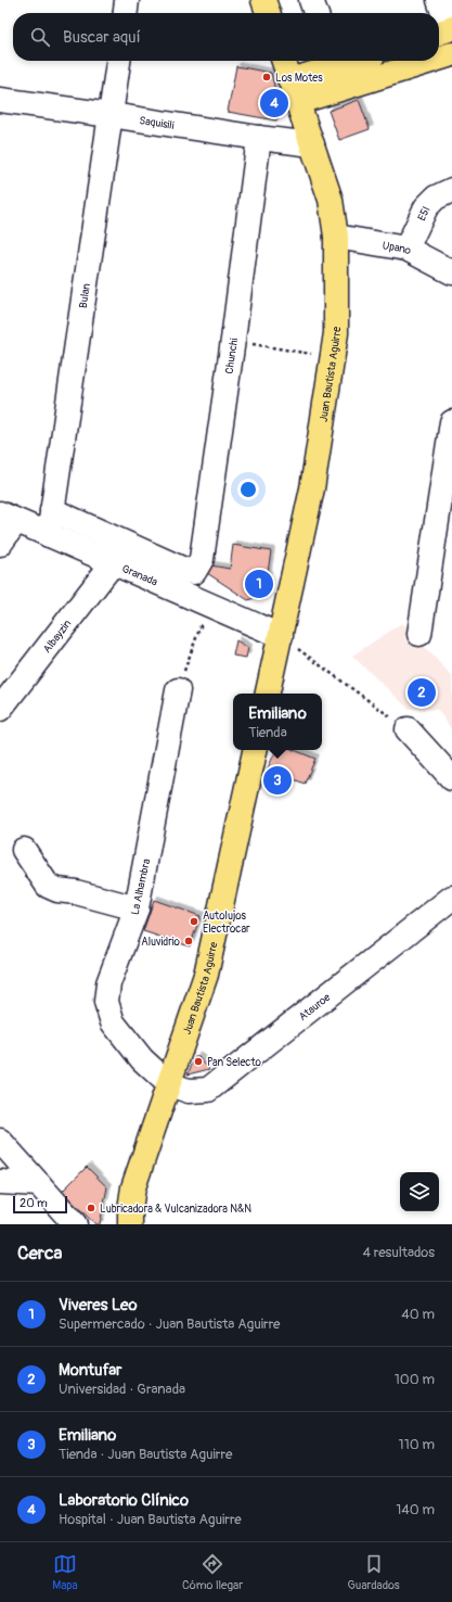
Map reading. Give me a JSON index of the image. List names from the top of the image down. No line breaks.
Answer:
{"streets":{"main road":["Juan Bautista Aguirre"],"street":["Saquisili","E5I","Upano","Bulan","Chunchi","Granada","Albayzin","La Alhambra","Atauroe"]},"crossings":[["Saquisili","Bulan"],["Saquisili","Chunchi"],["Saquisili","Juan Bautista Aguirre"],["E5I","Upano"],["Upano","Juan Bautista Aguirre"],["Bulan","Chunchi"],["Bulan","Granada"],["Juan Bautista Aguirre","Granada"],["Juan Bautista Aguirre","La Alhambra"],["Juan Bautista Aguirre","Atauroe"],["Granada","Albayzin"],["La Alhambra","Atauroe"]],"places":["Los Motes","Autolujos Electrocar","Aluvidrio","Pan Selecto","Lubricadora & Vulcanizadora N&N"],"scale_bar":"20 m","page":{"search":"Buscar aquí","pins":["4","1","2","3"],"popup":["Emiliano","Tienda"],"scale":"20 m","heading":["Cerca","4 resultados"],"list":[{"mark":"1","name":"Viveres Leo","note":"Supermercado · Juan Bautista Aguirre","value":"40 m"},{"mark":"2","name":"Montufar","note":"Universidad · Granada","value":"100 m"},{"mark":"3","name":"Emiliano","note":"Tienda · Juan Bautista Aguirre","value":"110 m"},{"mark":"4","name":"Laboratorio Clínico","note":"Hospital · Juan Bautista Aguirre","value":"140 m"}],"nav":["Mapa","Cómo llegar","Guardados"]}}
